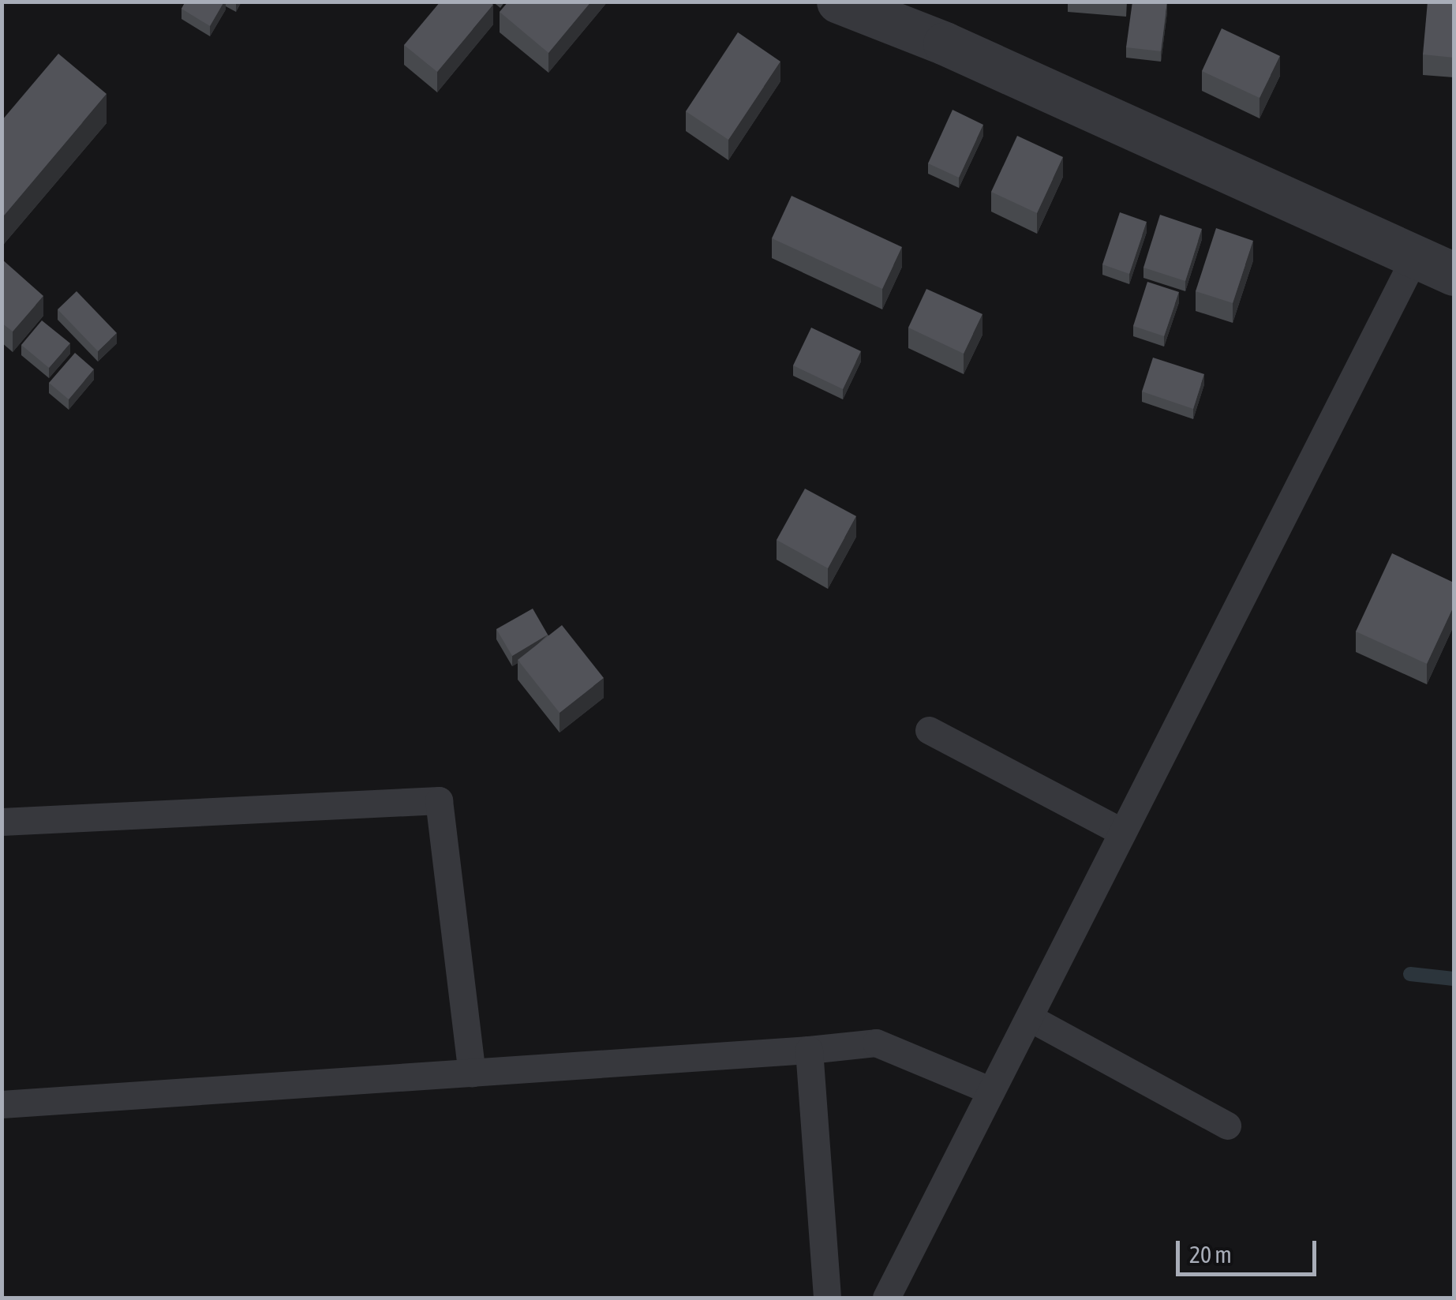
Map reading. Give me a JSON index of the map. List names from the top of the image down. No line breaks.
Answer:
{"scale_bar":"20 m"}
